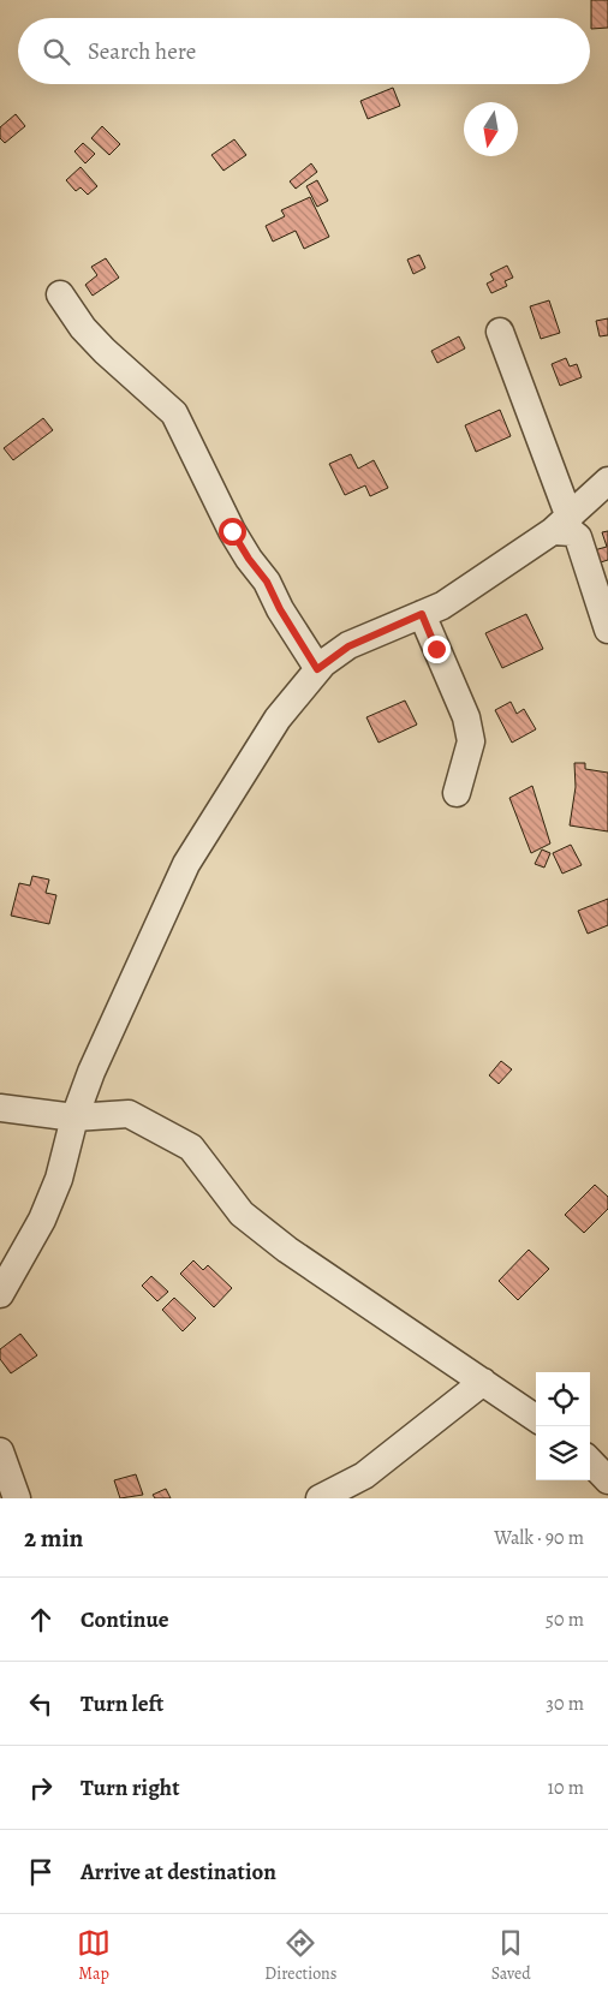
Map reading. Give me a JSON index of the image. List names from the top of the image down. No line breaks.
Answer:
{"north":"bottom","page":{"search":"Search here","heading":["2 min","Walk · 90 m"],"list":[["Continue","50 m"],["Turn left","30 m"],["Turn right","10 m"],"Arrive at destination"],"nav":["Map","Directions","Saved"]}}
